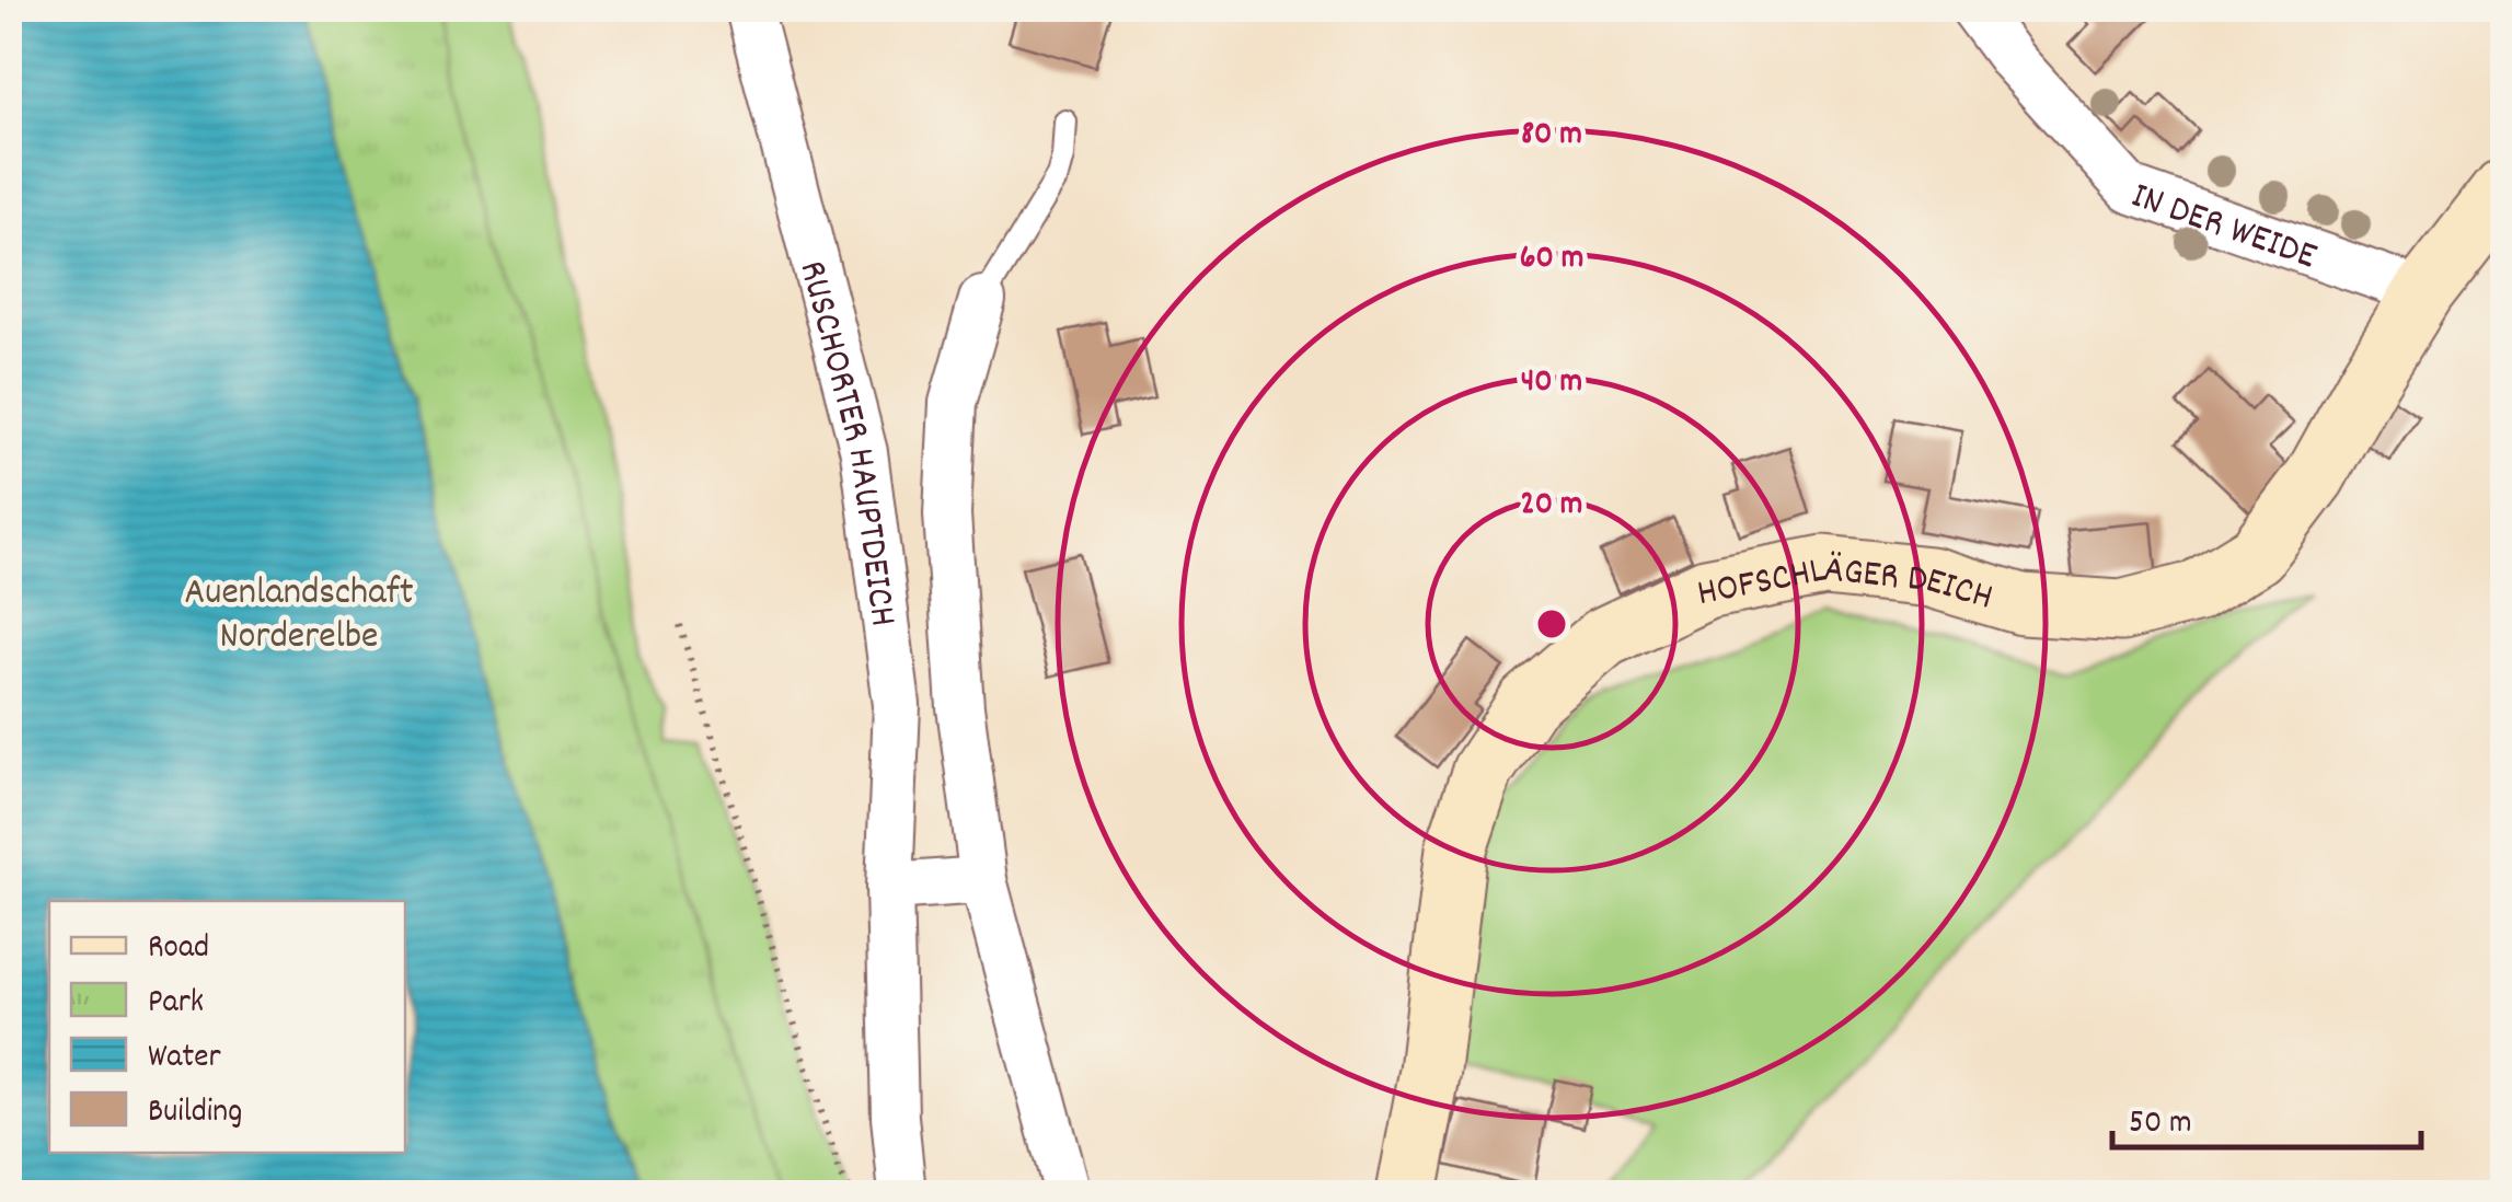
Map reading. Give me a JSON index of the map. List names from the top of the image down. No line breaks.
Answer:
{"streets":{"street":["IN DER WEIDE","RUSCHORTER HAUPTDEICH","HOFSCHLÄGER DEICH"]},"crossings":[["IN DER WEIDE","HOFSCHLÄGER DEICH"]],"parks":["Auenlandschaft Norderelbe"],"legend":["Road","Park","Water","Building"],"scale_bar":"50 m","rings":["80 m","60 m","40 m","20 m"]}
